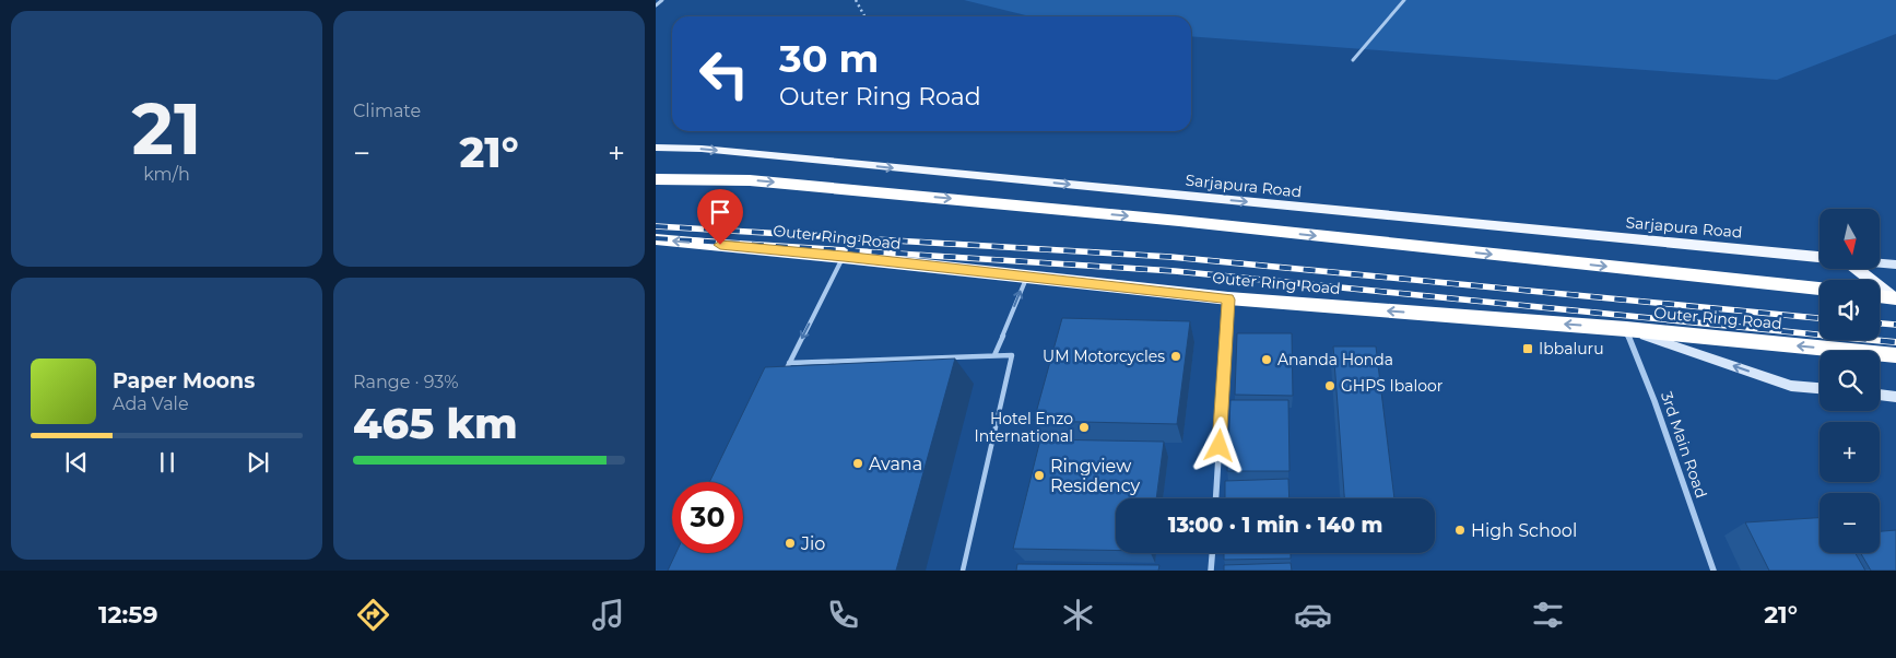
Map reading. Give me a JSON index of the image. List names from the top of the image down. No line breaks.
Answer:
{"streets":{"highway":["Outer Ring Road"],"main road":["Sarjapura Road"],"street":["3rd Main Road"]},"crossings":[["Outer Ring Road","3rd Main Road"]],"one_way":["Sarjapura Road"],"places":{"transit":["Ibbaluru"],"other":["UM Motorcycles","Ananda Honda","GHPS Ibaloor","Hotel Enzo International","Avana","Ringview Residency","High School","Jio"]},"north":"bottom","page":{"tile":[["21","km/h"],"Climate",["Range · 93%","465 km"]],"turn":["30 m","Outer Ring Road"],"heat":["−","21°","+"],"map_buttons":["+","−"],"song":["Paper Moons","Ada Vale"],"limit":"30","trip":"13:00 · 1 min · 140 m","tabs":["12:59","21°"]}}
